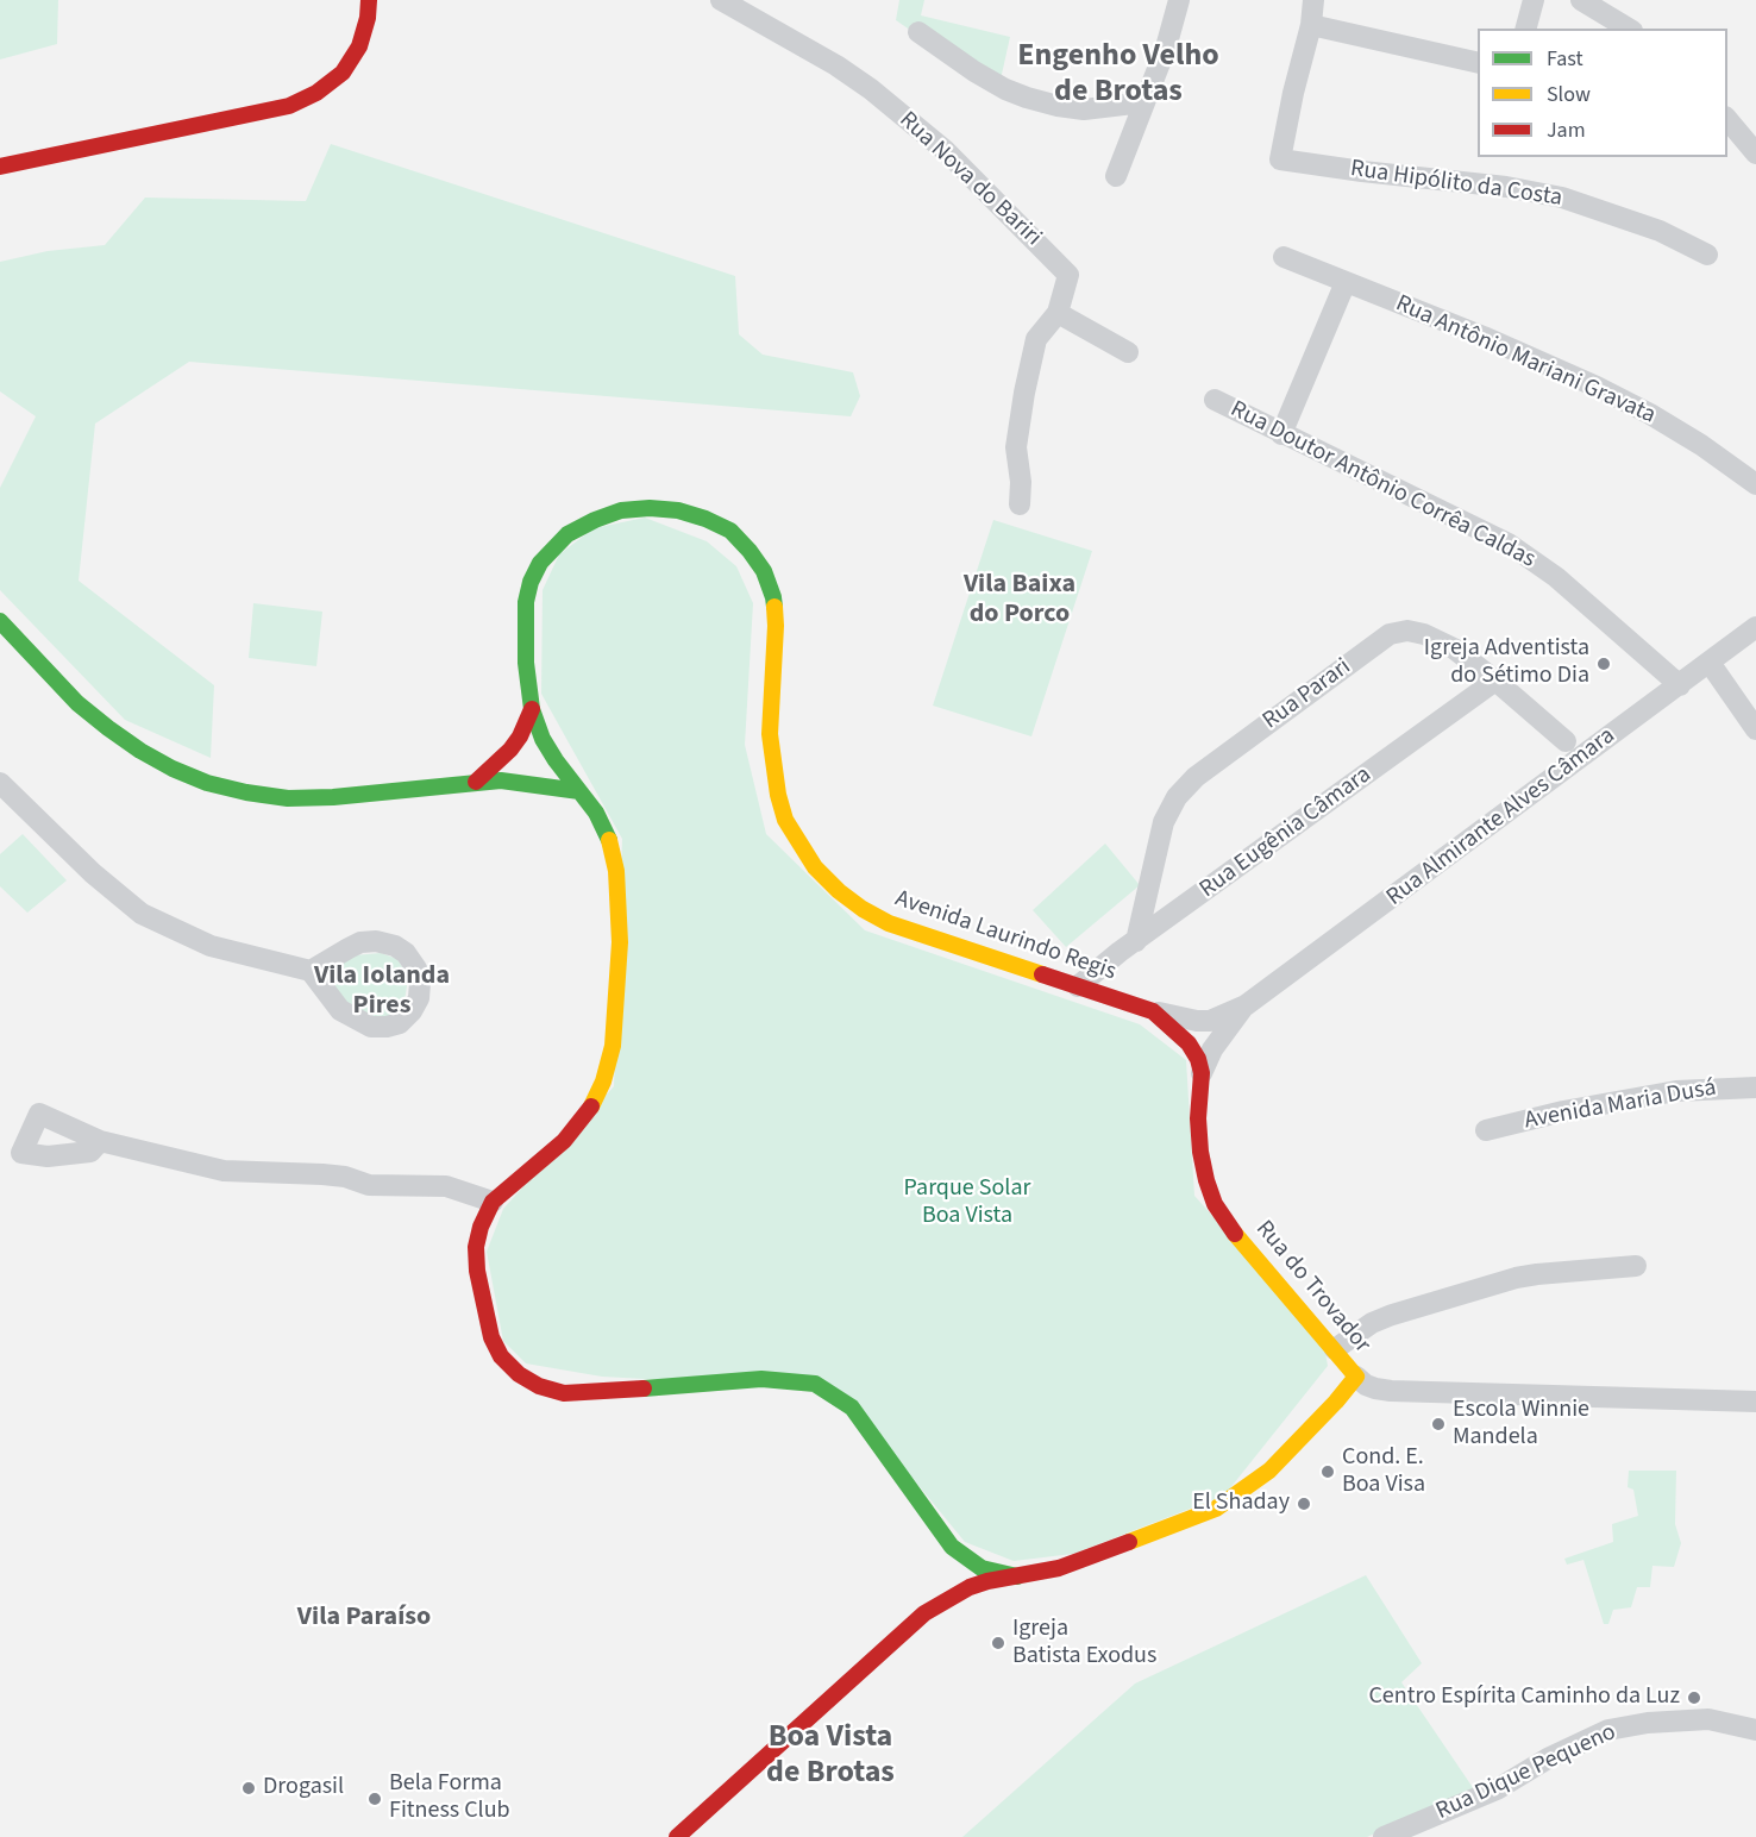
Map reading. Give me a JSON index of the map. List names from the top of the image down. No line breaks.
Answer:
{"streets":{"street":["Rua Nova do Bariri","Rua Hipólito da Costa","Rua Antônio Mariani Gravata","Rua Doutor Antônio Corrêa Caldas","Rua Parari","Rua Almirante Alves Câmara","Rua Eugênia Câmara","Avenida Laurindo Regis","Avenida Maria Dusá","Rua do Trovador","Rua Dique Pequeno"]},"crossings":[["Rua Doutor Antônio Corrêa Caldas","Rua Almirante Alves Câmara"],["Rua Parari","Rua Eugênia Câmara"],["Rua Almirante Alves Câmara","Avenida Laurindo Regis"],["Rua Almirante Alves Câmara","Rua do Trovador"],["Rua Eugênia Câmara","Avenida Laurindo Regis"],["Avenida Laurindo Regis","Rua do Trovador"]],"districts":["Engenho Velho de Brotas","Vila Baixa do Porco","Vila Iolanda Pires","Vila Paraíso","Boa Vista de Brotas"],"parks":["Parque Solar Boa Vista"],"places":["Igreja Adventista do Sétimo Dia","Escola Winnie Mandela","Cond. E. Boa Visa","El Shaday","Igreja Batista Exodus","Centro Espírita Caminho da Luz","Drogasil","Bela Forma Fitness Club"],"legend":["Fast","Slow","Jam"]}
